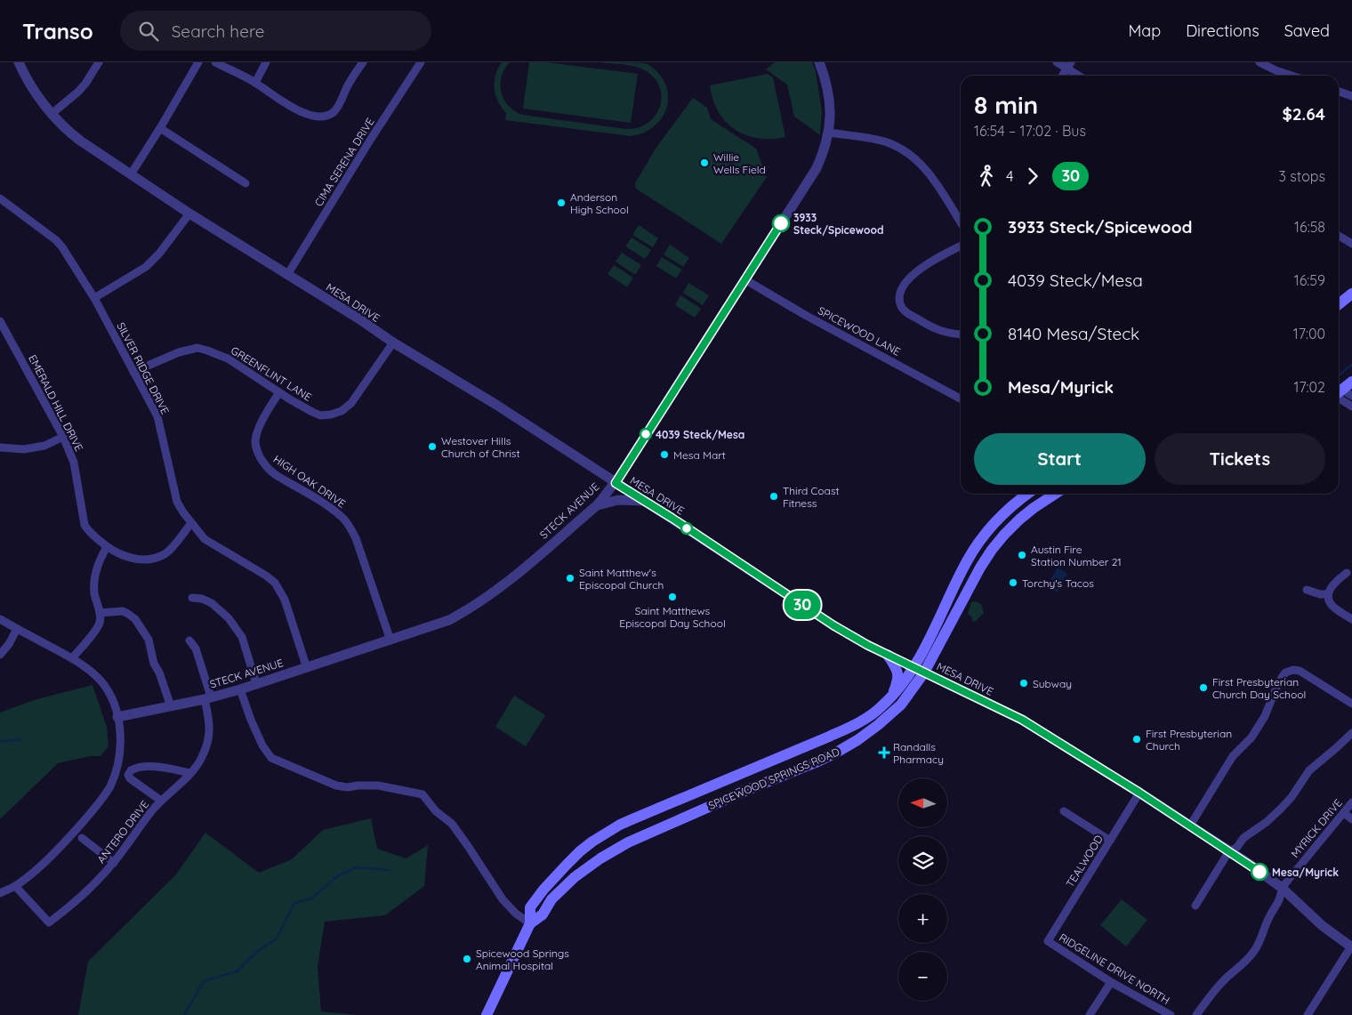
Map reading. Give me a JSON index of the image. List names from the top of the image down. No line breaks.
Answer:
{"streets":{"main road":["SPICEWOOD SPRINGS ROAD"],"street":["CIMA SERENA DRIVE","MESA DRIVE","SPICEWOOD LANE","SILVER RIDGE DRIVE","GREENFLINT LANE","EMERALD HILL DRIVE","HIGH OAK DRIVE","STECK AVENUE","MYRICK DRIVE","ANTERO DRIVE","TEALWOOD","RIDGELINE DRIVE NORTH"]},"crossings":[["CIMA SERENA DRIVE","MESA DRIVE"],["MESA DRIVE","GREENFLINT LANE"],["MESA DRIVE","STECK AVENUE"],["MESA DRIVE","SPICEWOOD SPRINGS ROAD"],["MESA DRIVE","MYRICK DRIVE"],["MESA DRIVE","TEALWOOD"],["SPICEWOOD LANE","STECK AVENUE"],["SILVER RIDGE DRIVE","GREENFLINT LANE"],["SILVER RIDGE DRIVE","EMERALD HILL DRIVE"],["SILVER RIDGE DRIVE","STECK AVENUE"],["GREENFLINT LANE","HIGH OAK DRIVE"],["HIGH OAK DRIVE","STECK AVENUE"],["STECK AVENUE","ANTERO DRIVE"],["TEALWOOD","RIDGELINE DRIVE NORTH"]],"places":{"other":["Willie Wells Field","Anderson High School","3933 Steck/Spicewood","4039 Steck/Mesa","Westover Hills Church of Christ","Mesa Mart","Third Coast Fitness","Austin Fire Station Number 21","Saint Matthew's Episcopal Church","Torchy's Tacos","Saint Matthews Episcopal Day School","Subway","First Presbyterian Church Day School","First Presbyterian Church","Mesa/Myrick","Spicewood Springs Animal Hospital"],"health":["Randalls Pharmacy"]},"lines":["bus line 30"],"north":"left","page":{"header":"Transo","search":"Search here","nav":["Map","Directions","Saved"],"on_map":"30","heading":["8 min","16:54 – 17:02 · Bus","$2.64"],"legs":["4","30","3 stops"],"list":[{"name":"3933 Steck/Spicewood","value":"16:58"},{"name":"4039 Steck/Mesa","value":"16:59"},{"name":"8140 Mesa/Steck","value":"17:00"},{"name":"Mesa/Myrick","value":"17:02"}],"buttons":["Start","Tickets"],"map_buttons":["+","−"]}}
